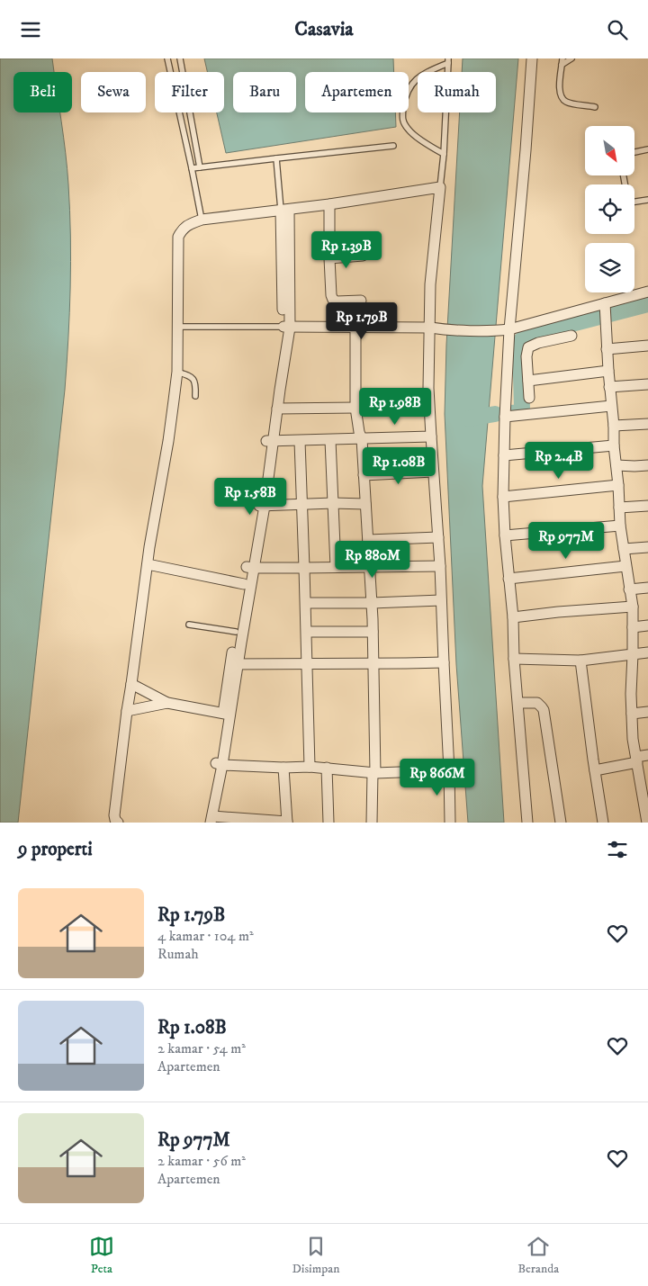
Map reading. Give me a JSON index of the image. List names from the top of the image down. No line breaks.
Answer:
{"north":"bottom right","page":{"header":"Casavia","chip":["Beli","Sewa","Filter","Baru","Apartemen","Rumah"],"price":["Rp 1.39B","Rp 1.79B","Rp 1.98B","Rp 2.4B","Rp 1.08B","Rp 1.58B","Rp 977M","Rp 880M","Rp 866M"],"heading":"9 properti","list":[{"name":"Rp 1.79B","note":"4 kamar · 104 m² · Rumah"},{"name":"Rp 1.08B","note":"2 kamar · 54 m² · Apartemen"},{"name":"Rp 977M","note":"2 kamar · 56 m² · Apartemen"}],"tabs":["Peta","Disimpan","Beranda"]}}
